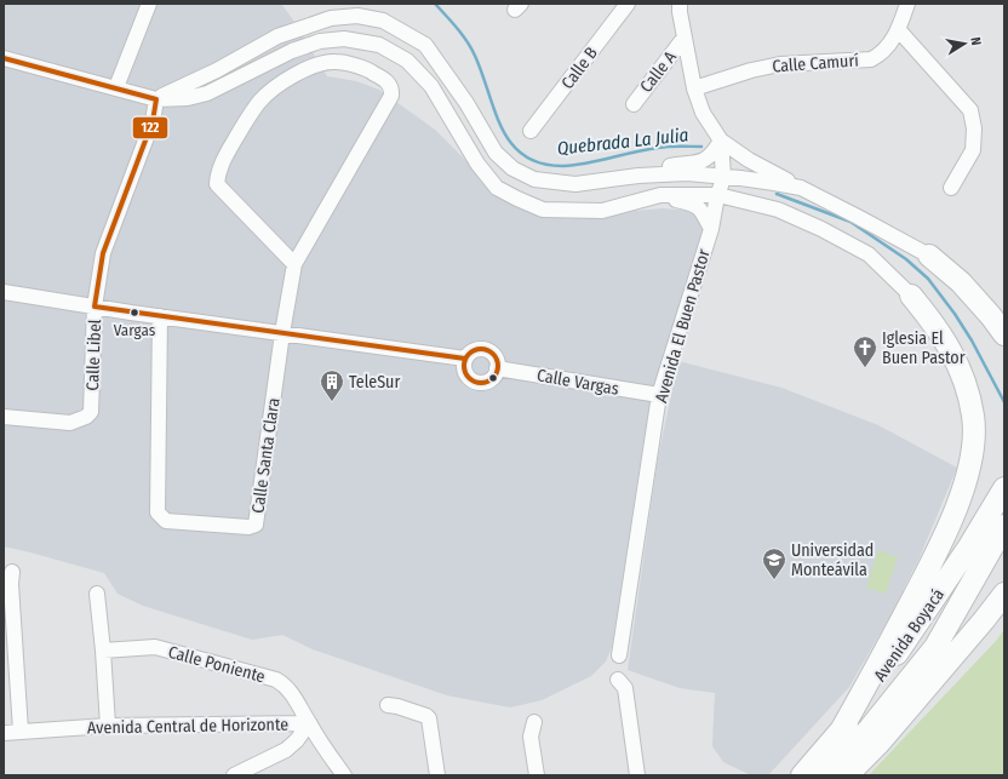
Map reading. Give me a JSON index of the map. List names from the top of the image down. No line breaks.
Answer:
{"streets":{"highway":["Avenida Boyacá"],"street":["Calle Camurí","Calle B","Calle A","Avenida El Buen Pastor","Calle Libel","Calle Vargas","Calle Santa Clara","Calle Poniente","Avenida Central de Horizonte"]},"crossings":[["Calle Camurí","Avenida El Buen Pastor"],["Calle A","Avenida El Buen Pastor"],["Avenida El Buen Pastor","Calle Vargas"],["Calle Poniente","Avenida Central de Horizonte"]],"water":["Quebrada La Julia"],"places":{"other":["Vargas"],"church":["Iglesia El Buen Pastor"],"building":["TeleSur"],"school or university":["Universidad Monteávila"]},"lines":["transit line 122"],"north":"right"}
